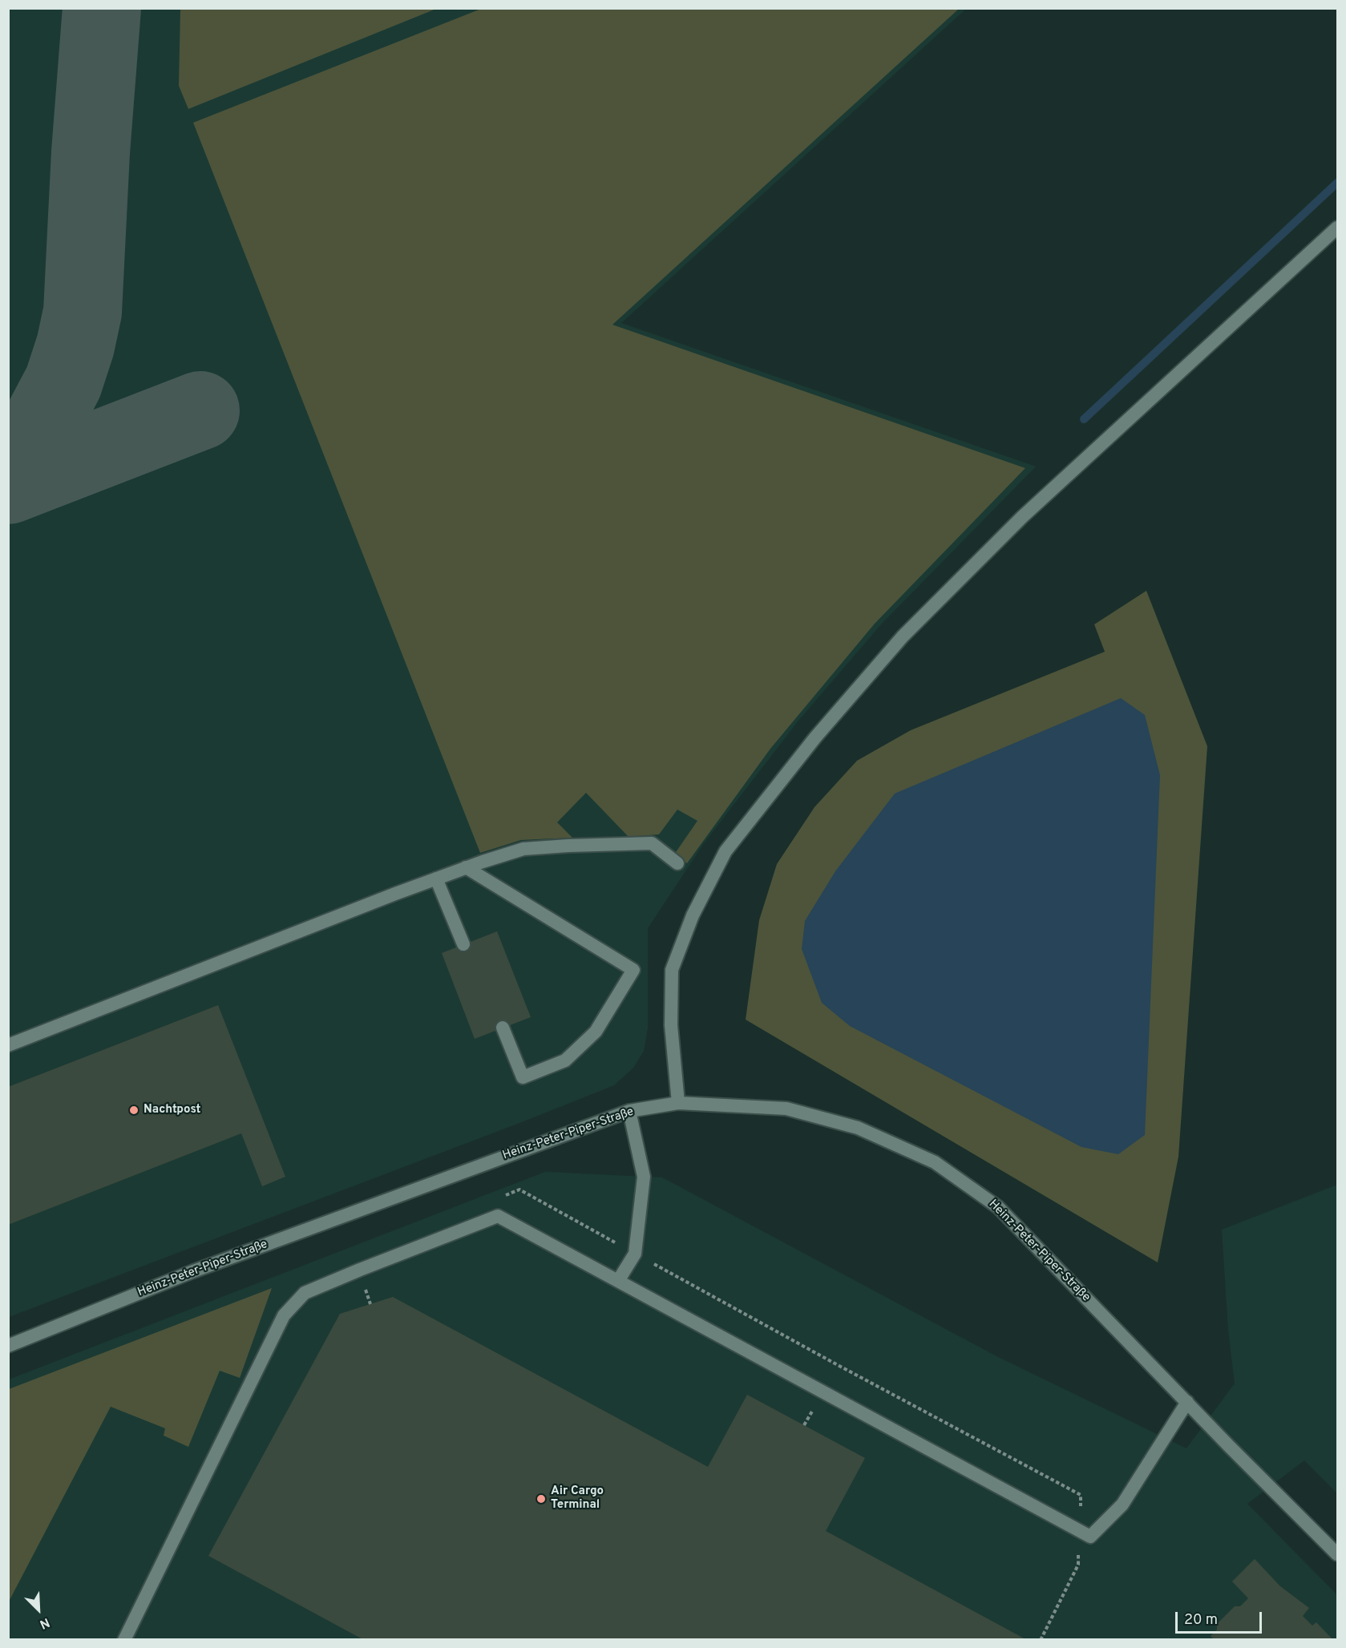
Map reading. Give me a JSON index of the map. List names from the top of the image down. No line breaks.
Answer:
{"streets":{"street":["Heinz-Peter-Piper-Straße"]},"places":["Nachtpost","Air Cargo Terminal"],"scale_bar":"20 m","north":"bottom right"}
